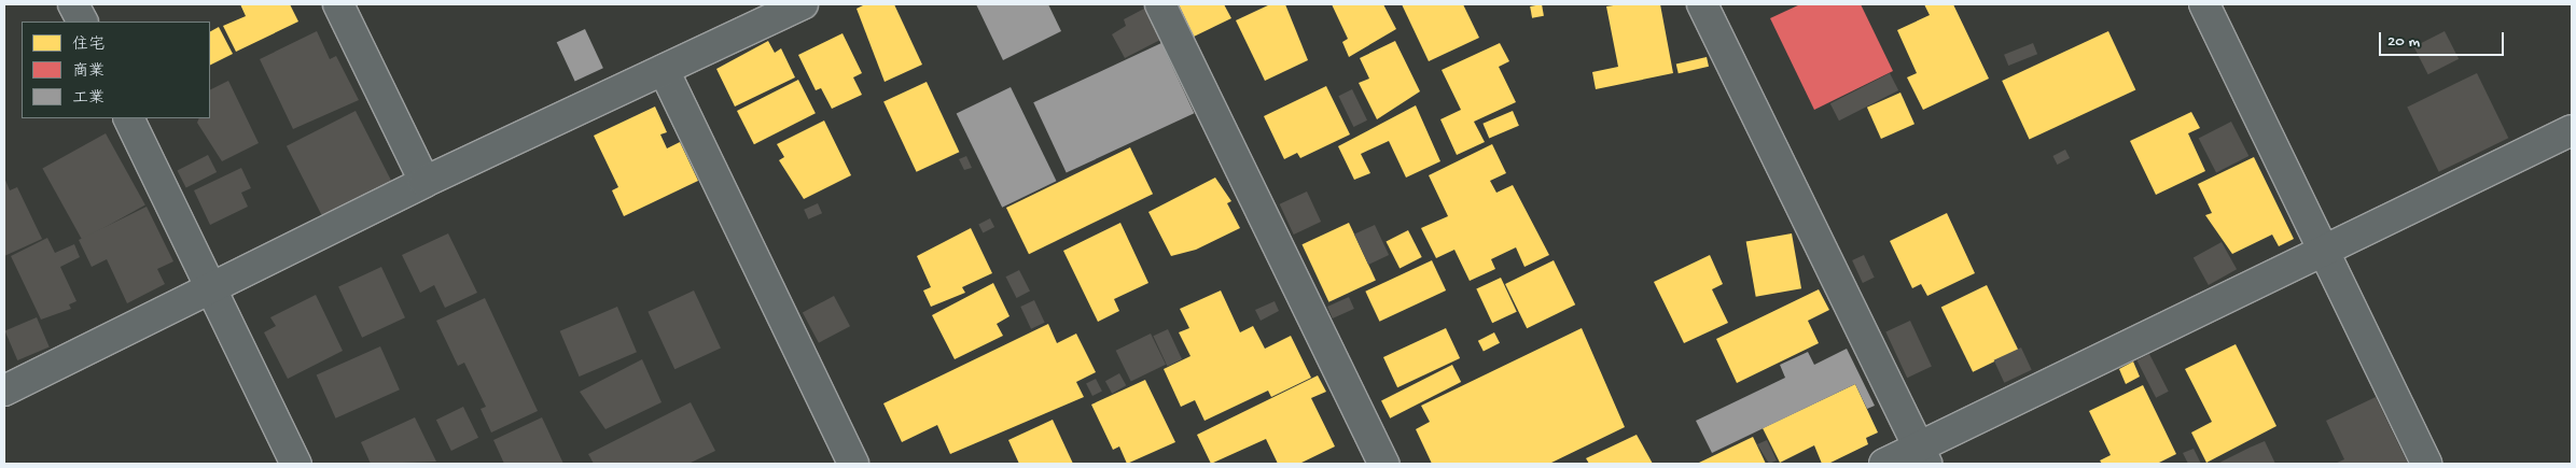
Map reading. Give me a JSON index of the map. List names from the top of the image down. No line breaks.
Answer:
{"legend":["住宅","商業","工業"],"scale_bar":"20 m"}
